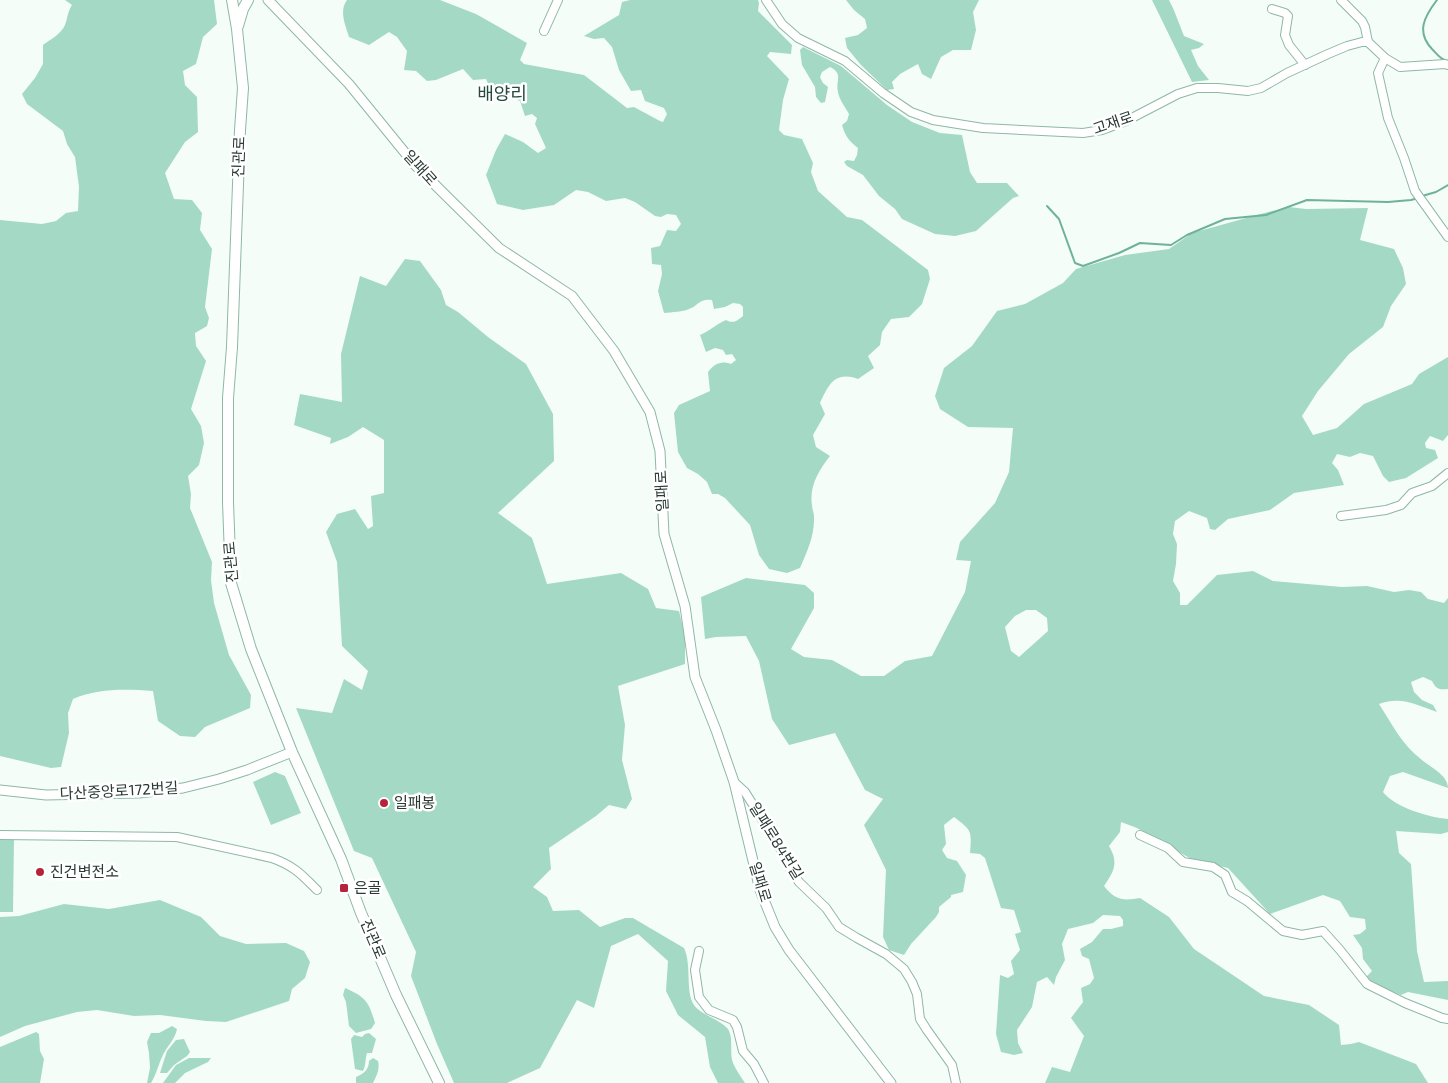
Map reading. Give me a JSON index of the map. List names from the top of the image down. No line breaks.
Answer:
{"streets":{"main road":["진관로"],"street":["고재로","일패로","다산중앙로172번길","일패로84번길"]},"crossings":[["진관로","다산중앙로172번길"],["일패로","일패로84번길"]],"districts":["배양리"],"places":{"other":["일패봉","진건변전소"],"transit":["은골"]}}
